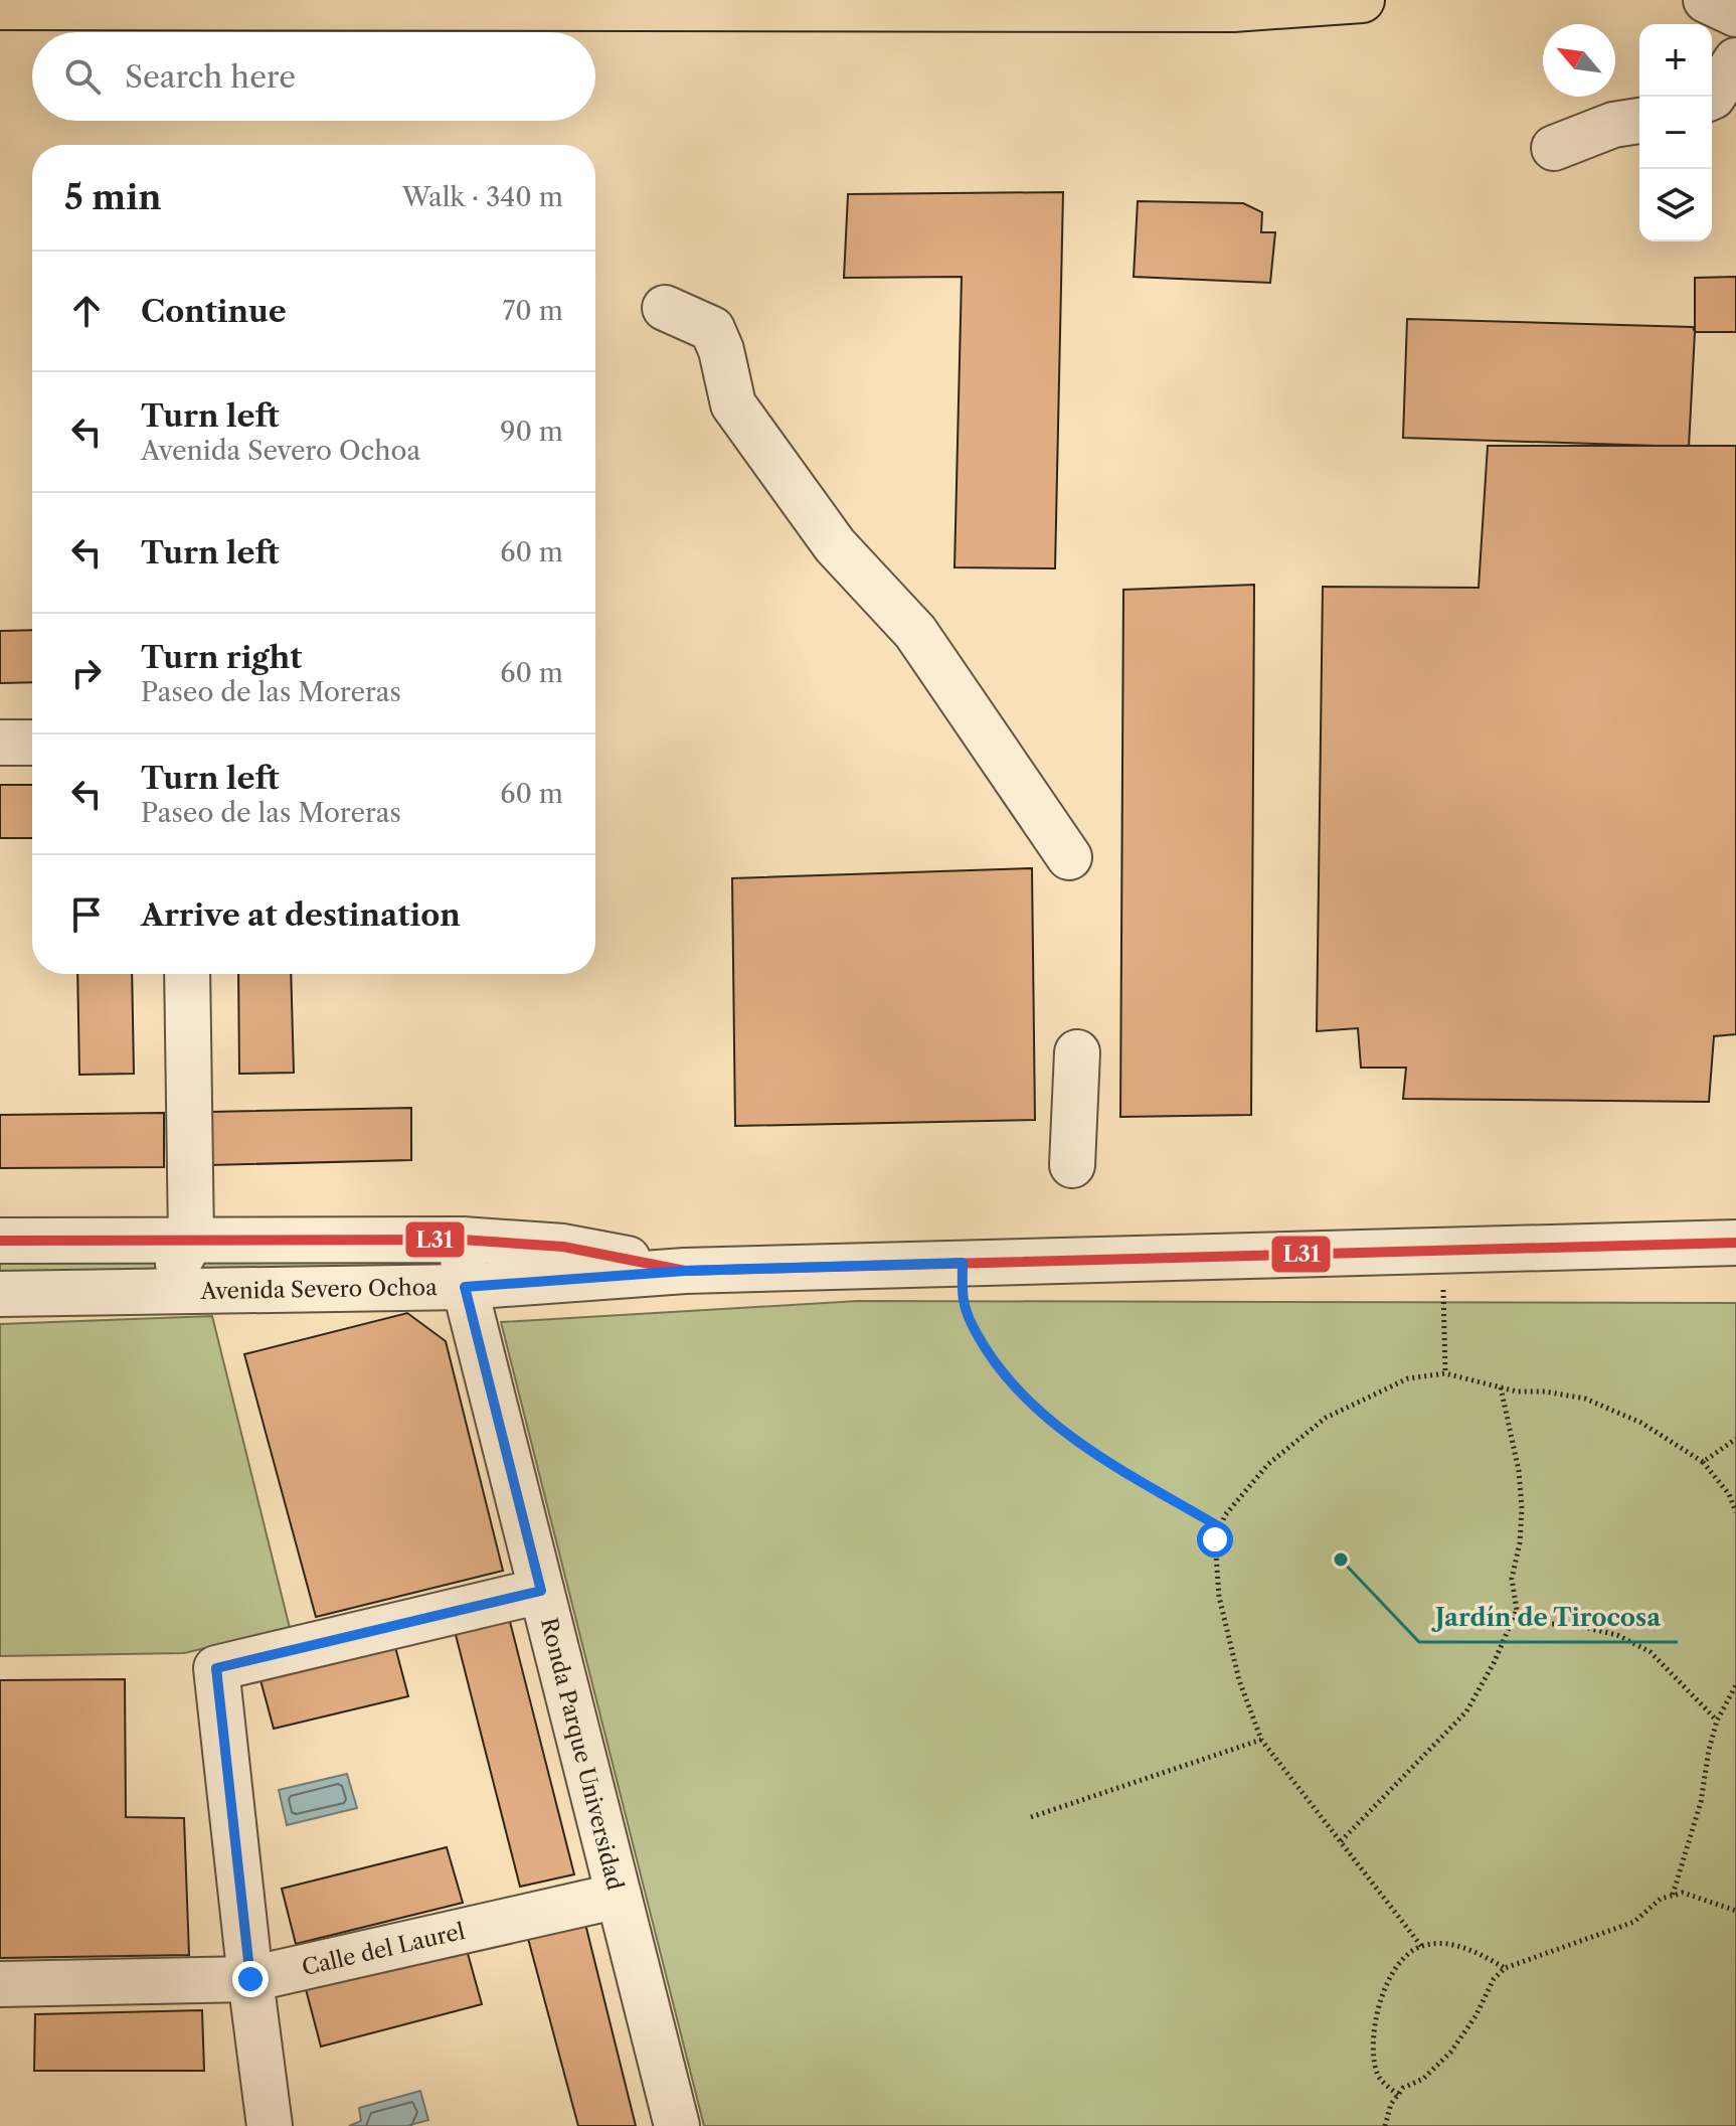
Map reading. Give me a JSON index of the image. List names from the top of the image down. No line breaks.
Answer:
{"streets":{"street":["Avenida Severo Ochoa","Ronda Parque Universidad","Calle del Laurel"]},"crossings":[["Avenida Severo Ochoa","Ronda Parque Universidad"],["Ronda Parque Universidad","Calle del Laurel"]],"places":["Jardín de Tirocosa"],"lines":["transit line L31"],"north":"top left","page":{"map_buttons":["+","−"],"search":"Search here","heading":["5 min","Walk · 340 m"],"list":[["Continue","70 m"],["Turn left","Avenida Severo Ochoa","90 m"],["Turn left","60 m"],["Turn right","Paseo de las Moreras","60 m"],["Turn left","Paseo de las Moreras","60 m"],"Arrive at destination"]}}
